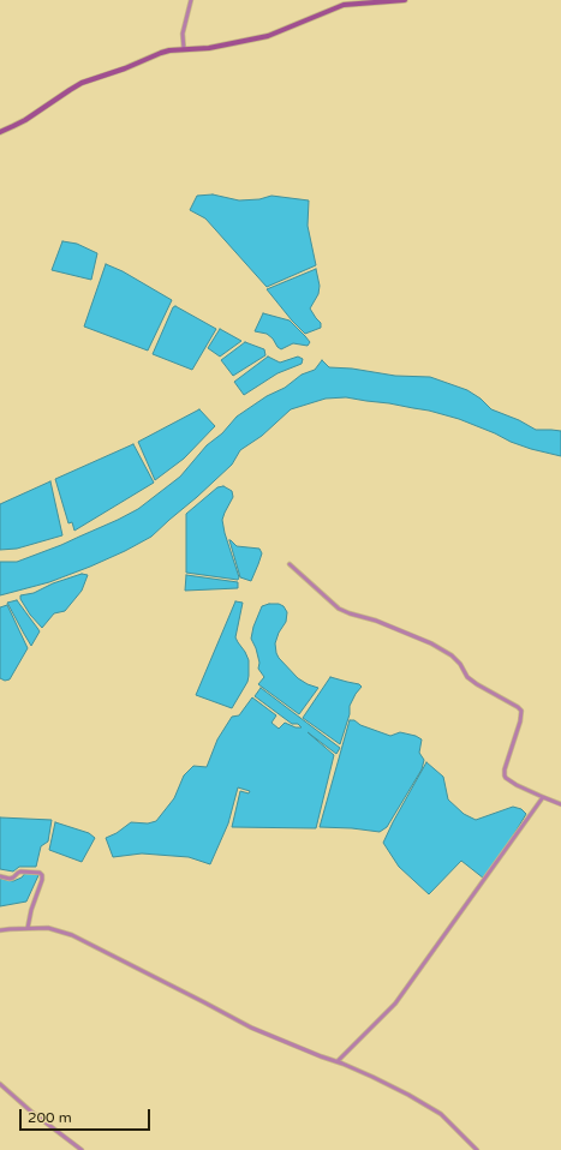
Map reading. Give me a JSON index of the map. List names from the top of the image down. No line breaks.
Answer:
{"scale_bar":"200 m"}
